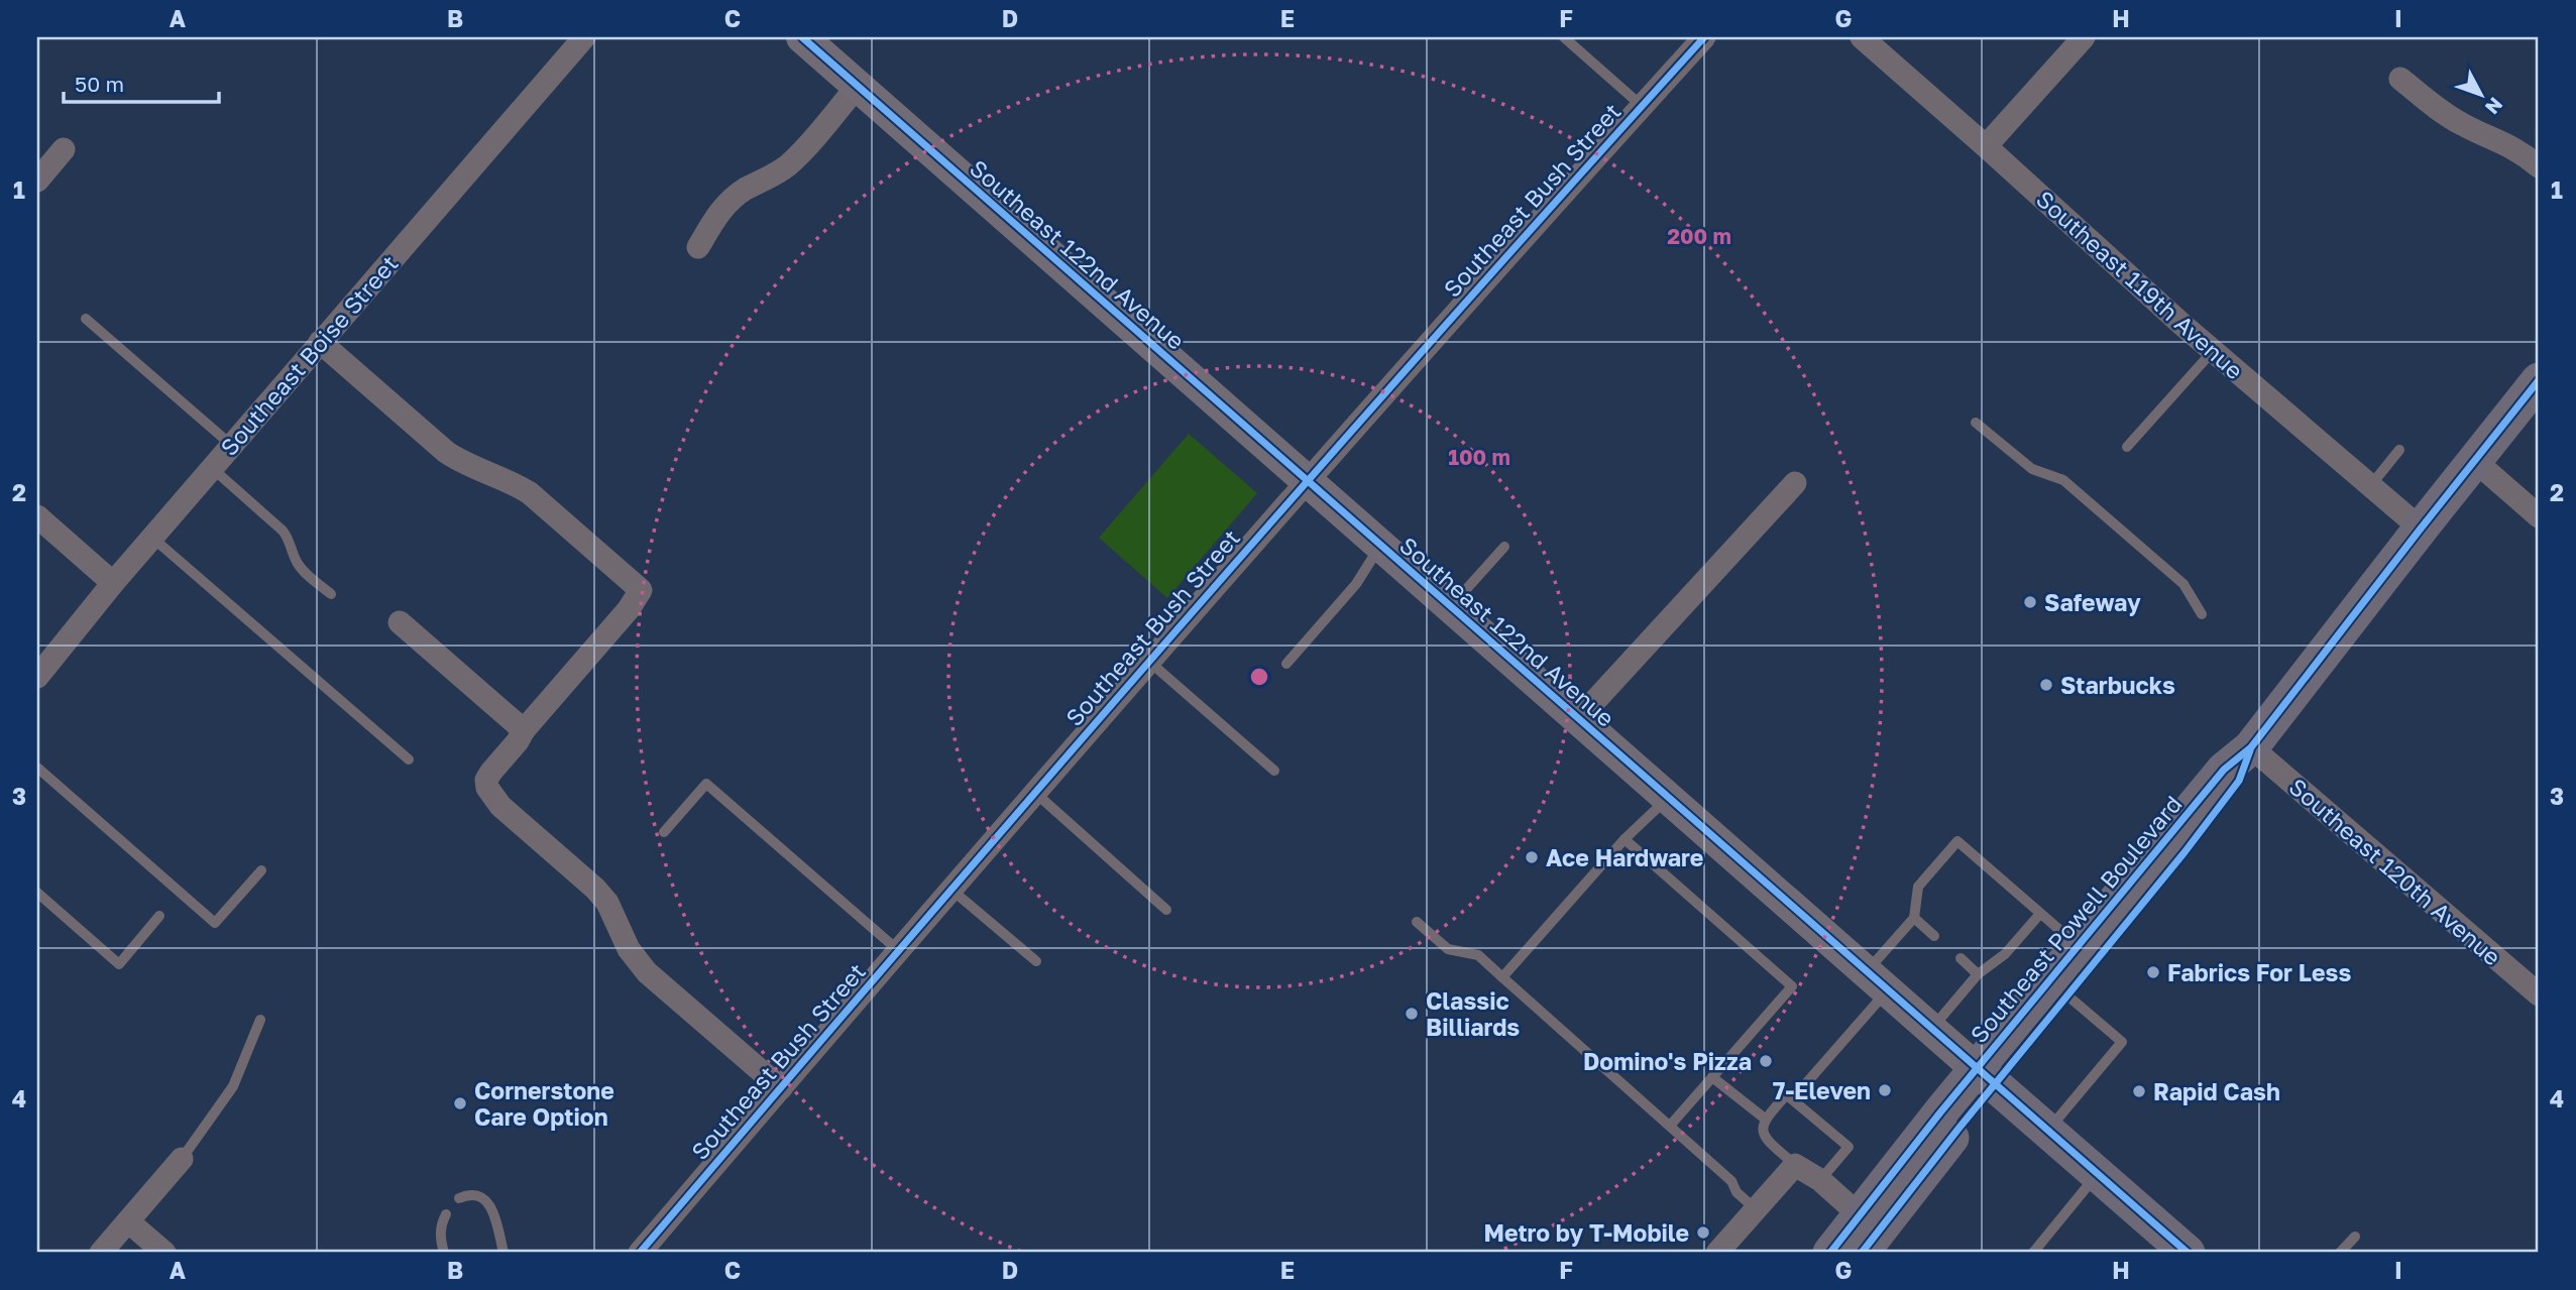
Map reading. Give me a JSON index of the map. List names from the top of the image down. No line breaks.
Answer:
{"streets":{"main road":["Southeast 122nd Avenue","Southeast Powell Boulevard"],"street":["Southeast Bush Street","Southeast 119th Avenue","Southeast Boise Street","Southeast 120th Avenue"]},"crossings":[["Southeast Bush Street","Southeast 122nd Avenue"],["Southeast 122nd Avenue","Southeast Powell Boulevard"],["Southeast 119th Avenue","Southeast Powell Boulevard"],["Southeast 120th Avenue","Southeast Powell Boulevard"]],"places":["Safeway","Starbucks","Ace Hardware","Fabrics For Less","Classic Billiards","Domino's Pizza","7-Eleven","Rapid Cash","Cornerstone Care Option","Metro by T-Mobile"],"scale_bar":"50 m","north":"bottom right","grid":{"columns":["A","B","C","D","E","F","G","H","I"],"rows":["1","2","3","4"]},"rings":["200 m","100 m"]}
